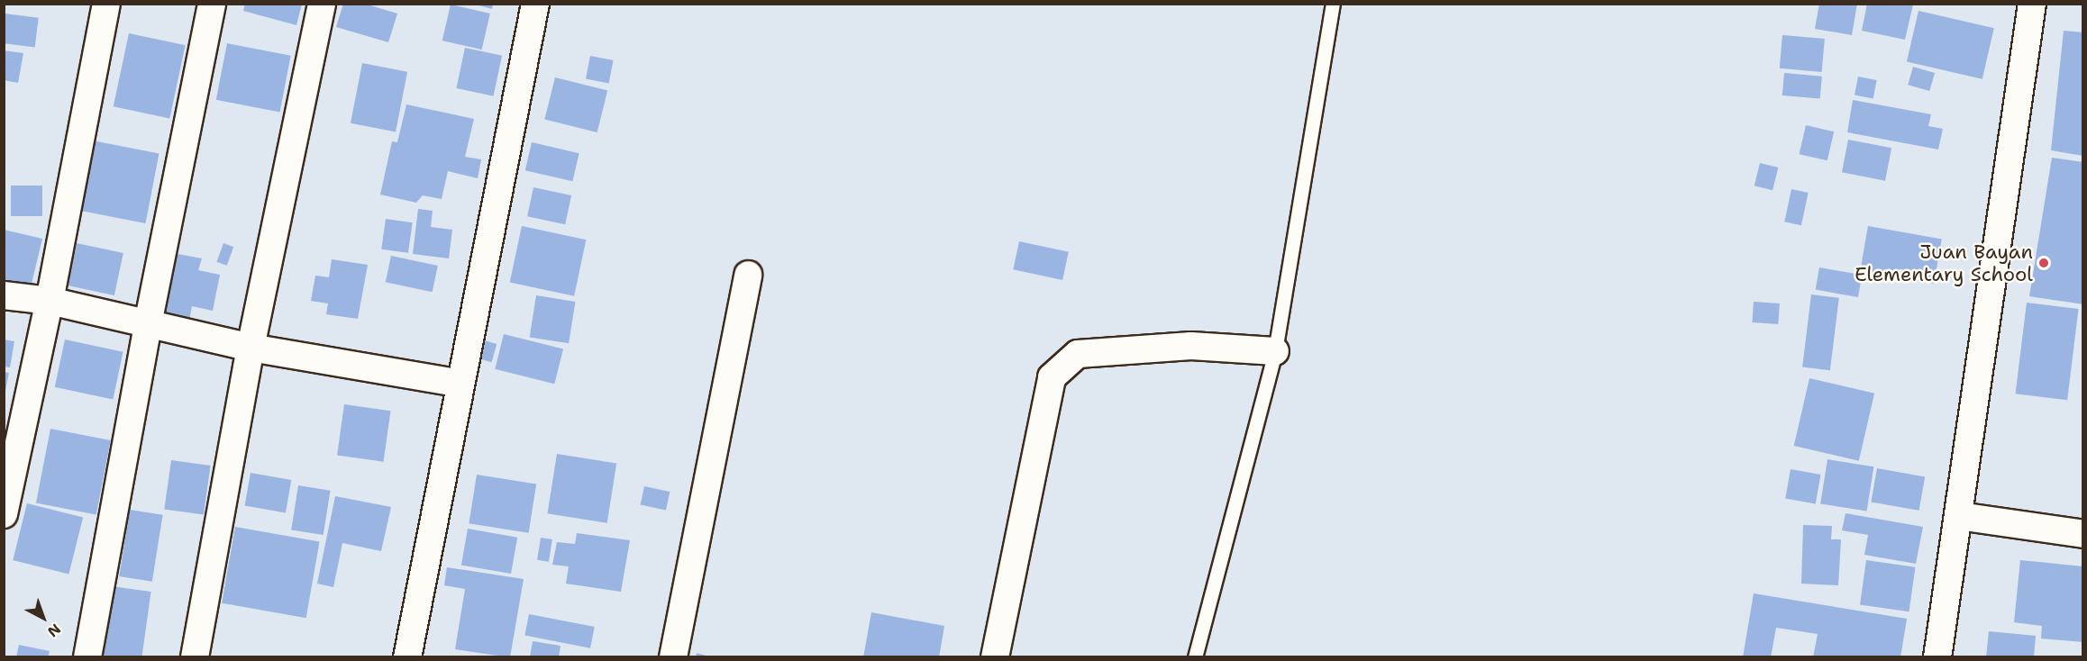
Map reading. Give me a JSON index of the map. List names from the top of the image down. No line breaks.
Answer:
{"places":["Juan Bayan Elementary School"],"north":"bottom right"}
